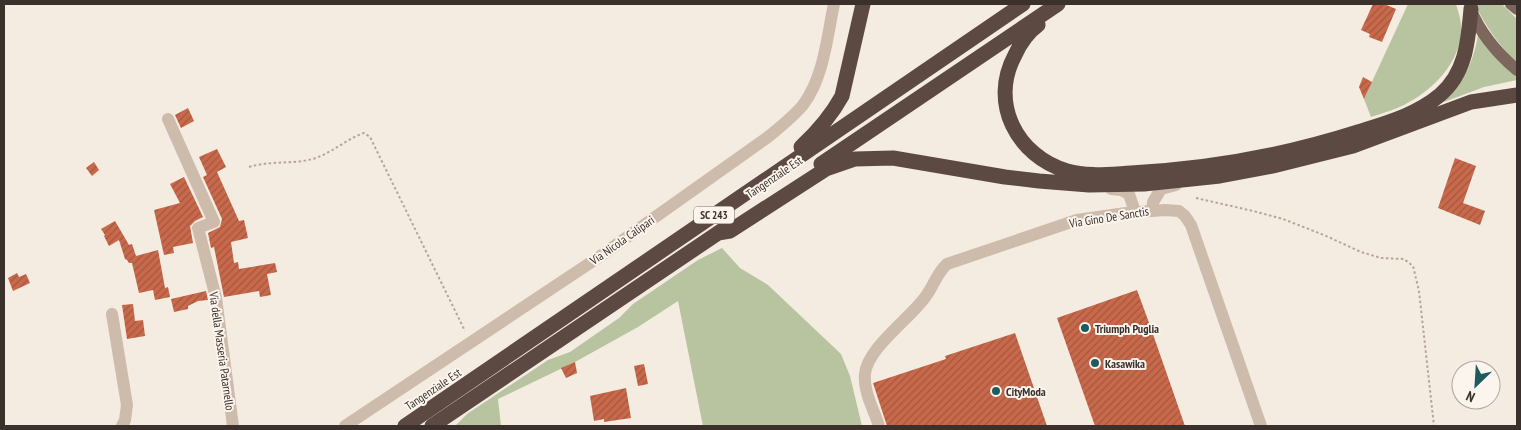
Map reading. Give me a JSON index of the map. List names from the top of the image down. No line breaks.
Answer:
{"streets":{"highway":["Tangenziale Est","SC 243"],"street":["Via Gino De Sanctis","Via Nicola Calipari","Via della Masseria Patarnello"]},"places":["Triumph Puglia","Kasawika","CityModa"],"north":"bottom left"}
